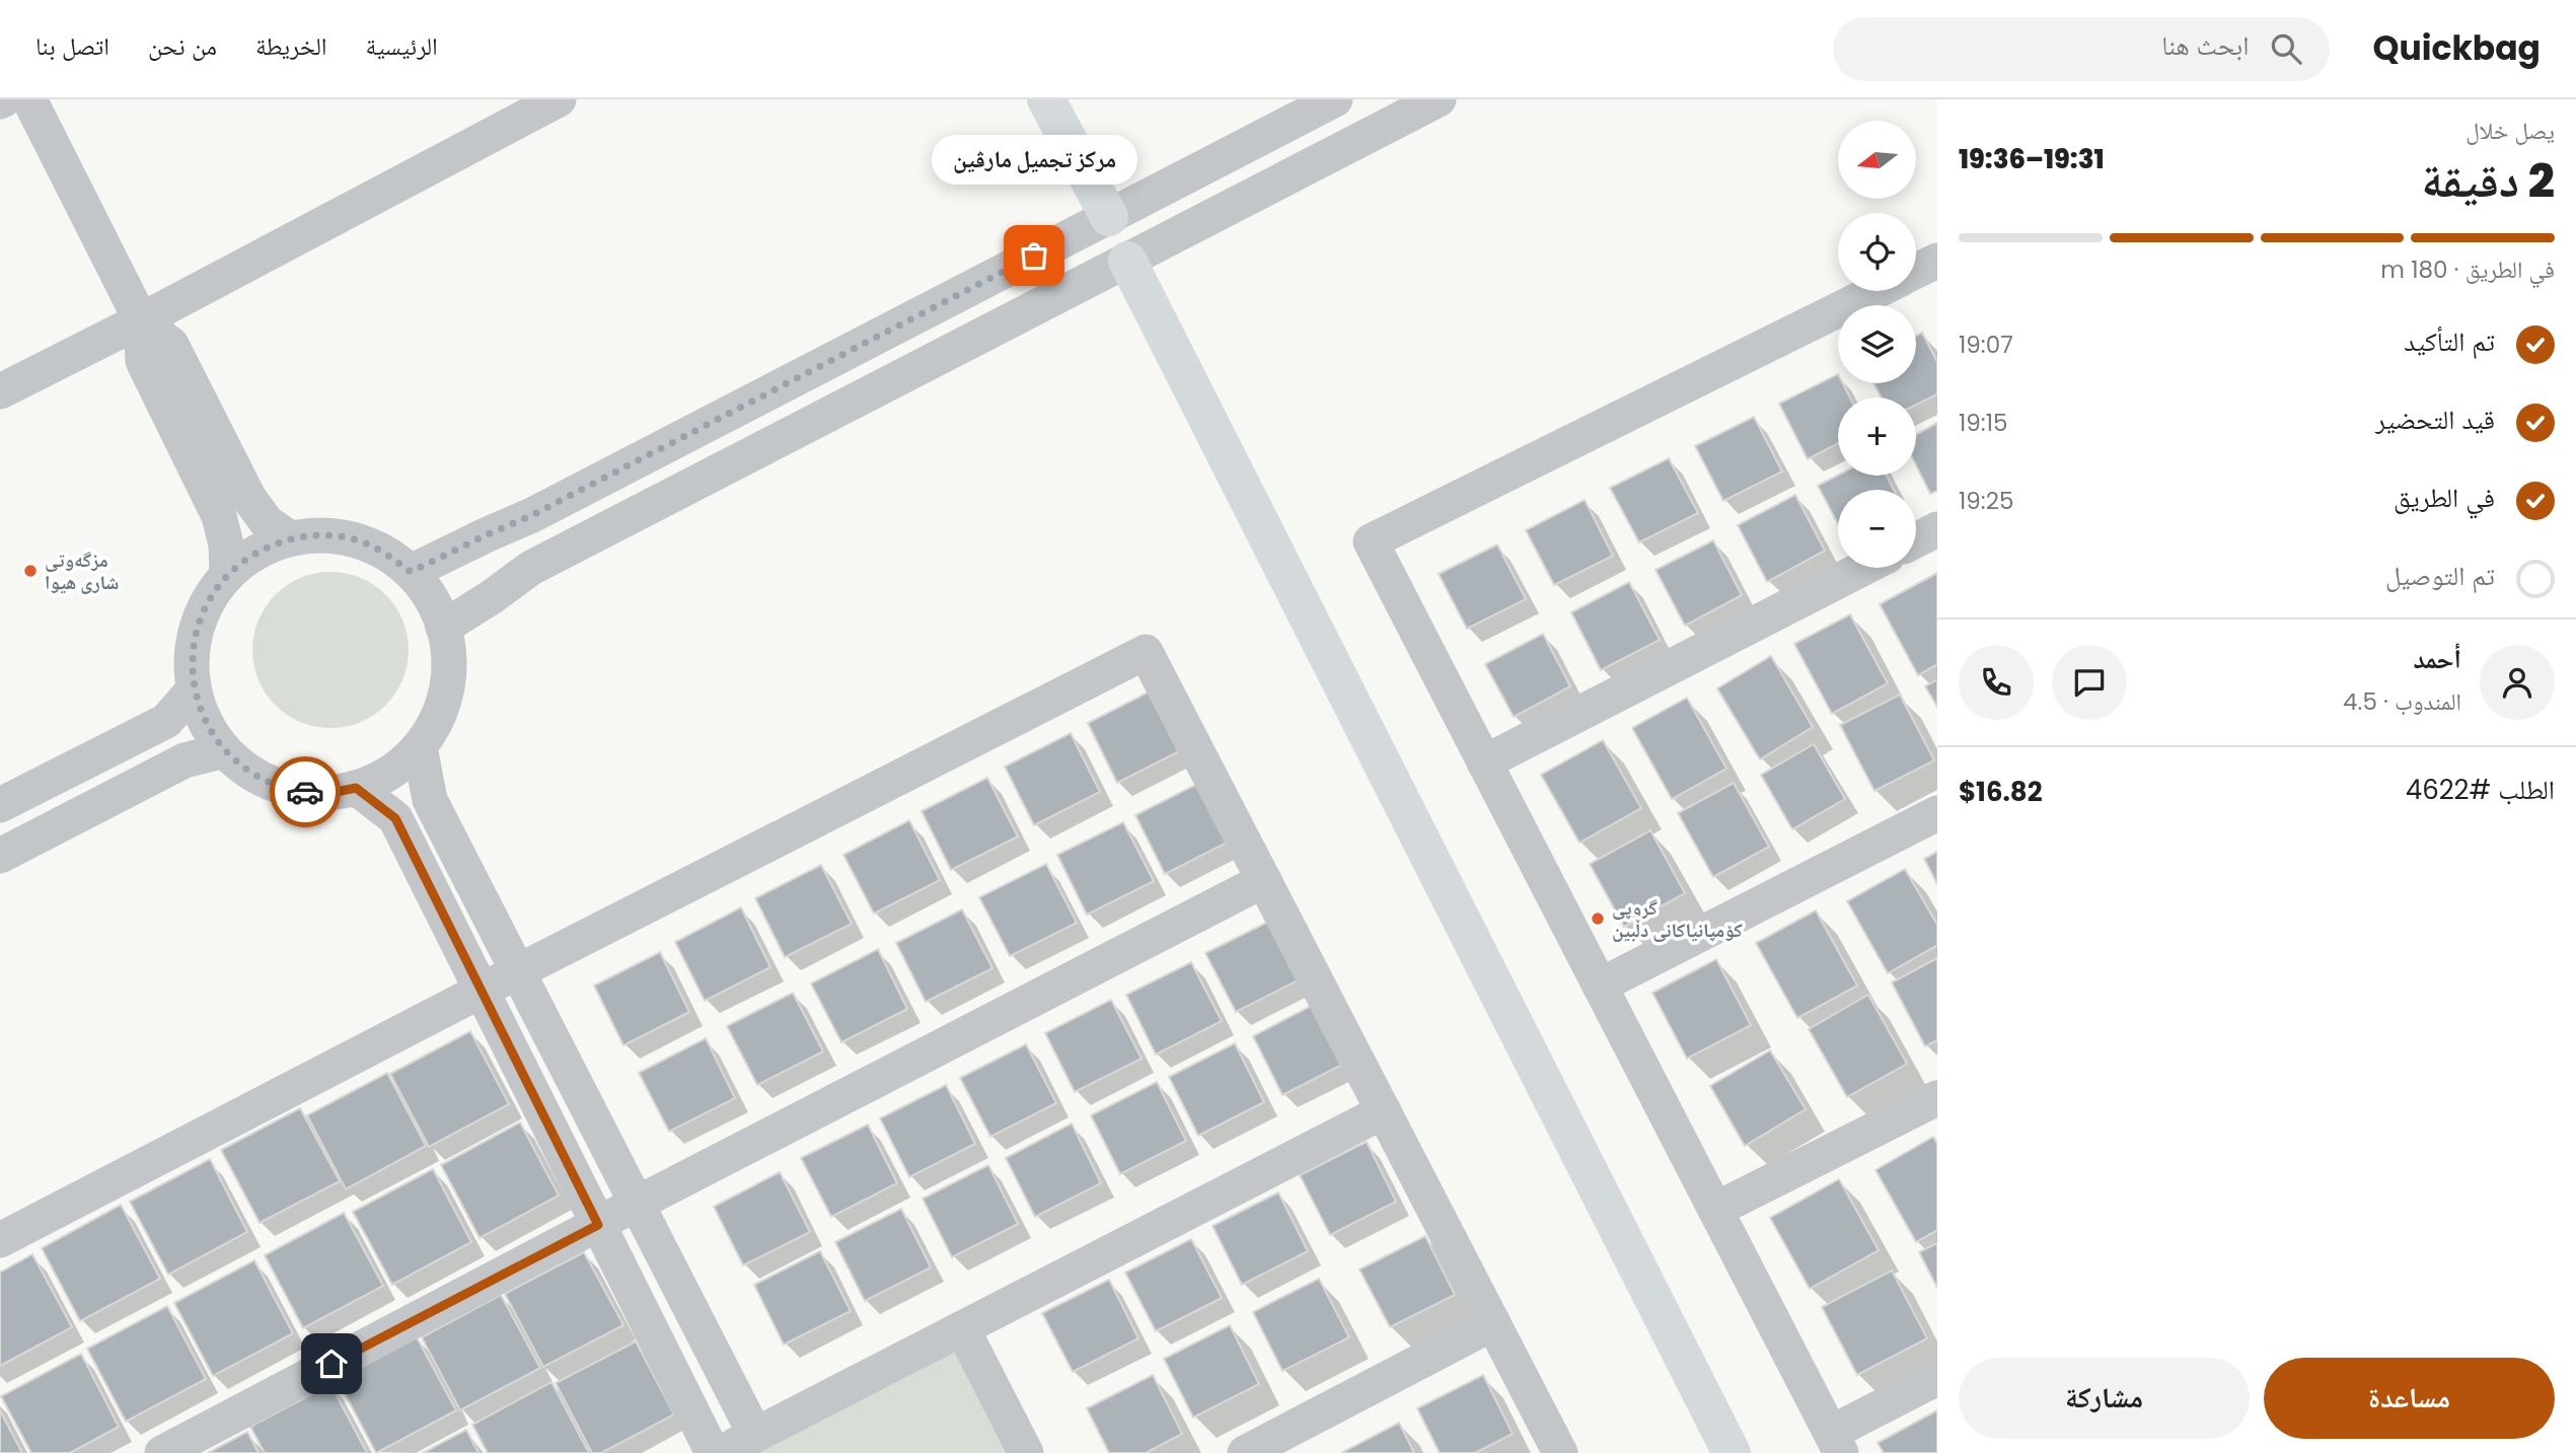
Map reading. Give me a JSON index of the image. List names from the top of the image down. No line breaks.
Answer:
{"places":["مركز تجميل مارڤین","مزگەوتی شاری هیوا","گروپی کۆمپانیاکانی دڵبین"],"north":"left","page":{"header":"Quickbag","search":"ابحث هنا","nav":["الرئيسية","الخريطة","من نحن","اتصل بنا"],"heading":["2 دقيقة","يصل خلال","19:31–19:36"],"panel":["أحمد","المندوب · 4.5","الطلب #4622","$16.82"],"map_buttons":["+","−"],"bubble":"مركز تجميل مارڤین","bar":"في الطريق · 180 m","list":[["تم التأكيد","19:07"],["قيد التحضير","19:15"],["في الطريق","19:25"],"تم التوصيل"],"buttons":["مساعدة","مشاركة"]}}
